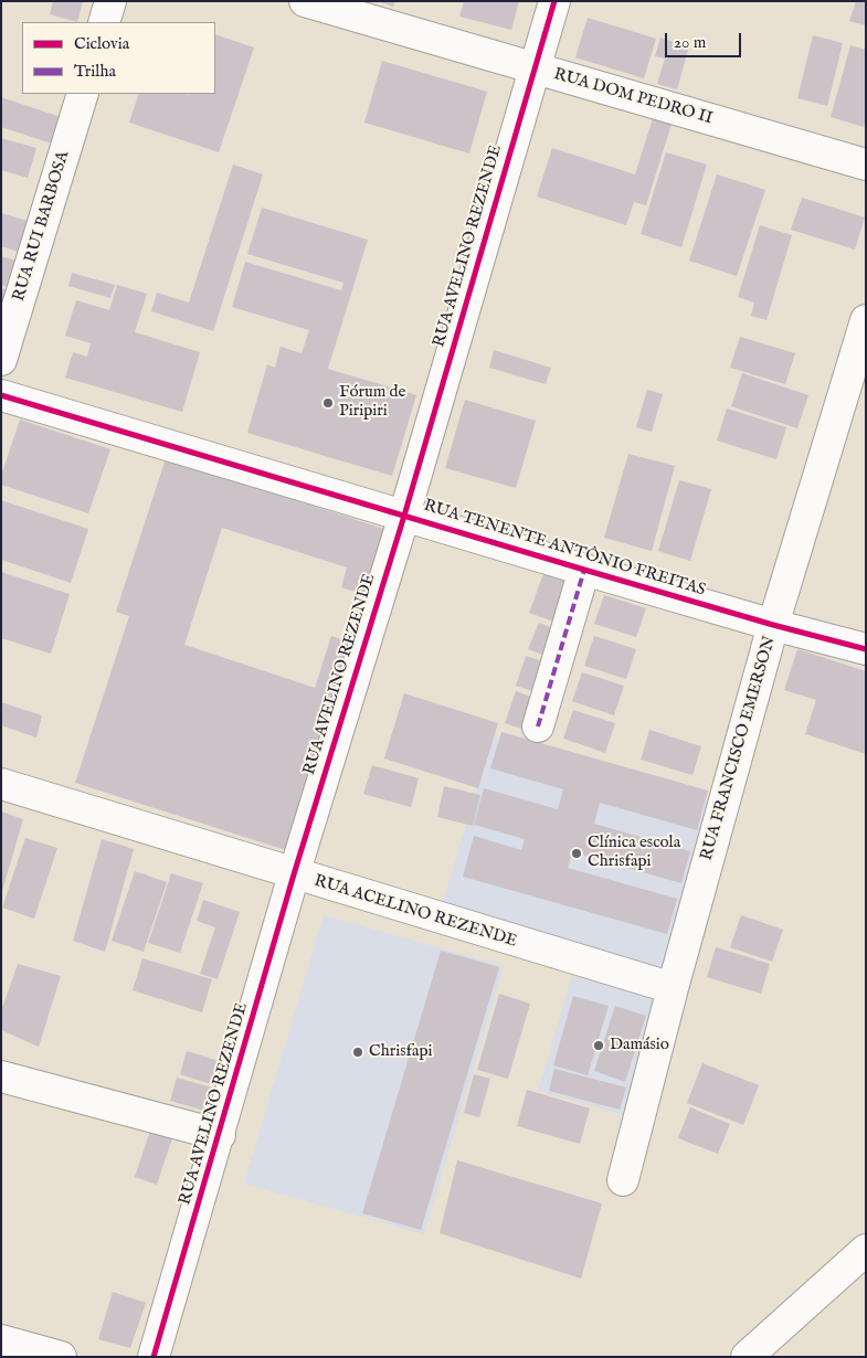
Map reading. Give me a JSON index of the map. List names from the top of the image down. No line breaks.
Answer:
{"streets":{"street":["RUA DOM PEDRO II","RUA RUI BARBOSA","RUA AVELINO REZENDE","RUA TENENTE ANTÔNIO FREITAS","RUA FRANCISCO EMERSON","RUA ACELINO REZENDE"]},"crossings":[["RUA DOM PEDRO II","RUA AVELINO REZENDE"],["RUA AVELINO REZENDE","RUA TENENTE ANTÔNIO FREITAS"],["RUA AVELINO REZENDE","RUA ACELINO REZENDE"],["RUA TENENTE ANTÔNIO FREITAS","RUA FRANCISCO EMERSON"],["RUA FRANCISCO EMERSON","RUA ACELINO REZENDE"]],"places":["Fórum de Piripiri","Clínica escola Chrisfapi","Damásio","Chrisfapi"],"legend":["Ciclovia","Trilha"],"scale_bar":"20 m"}
